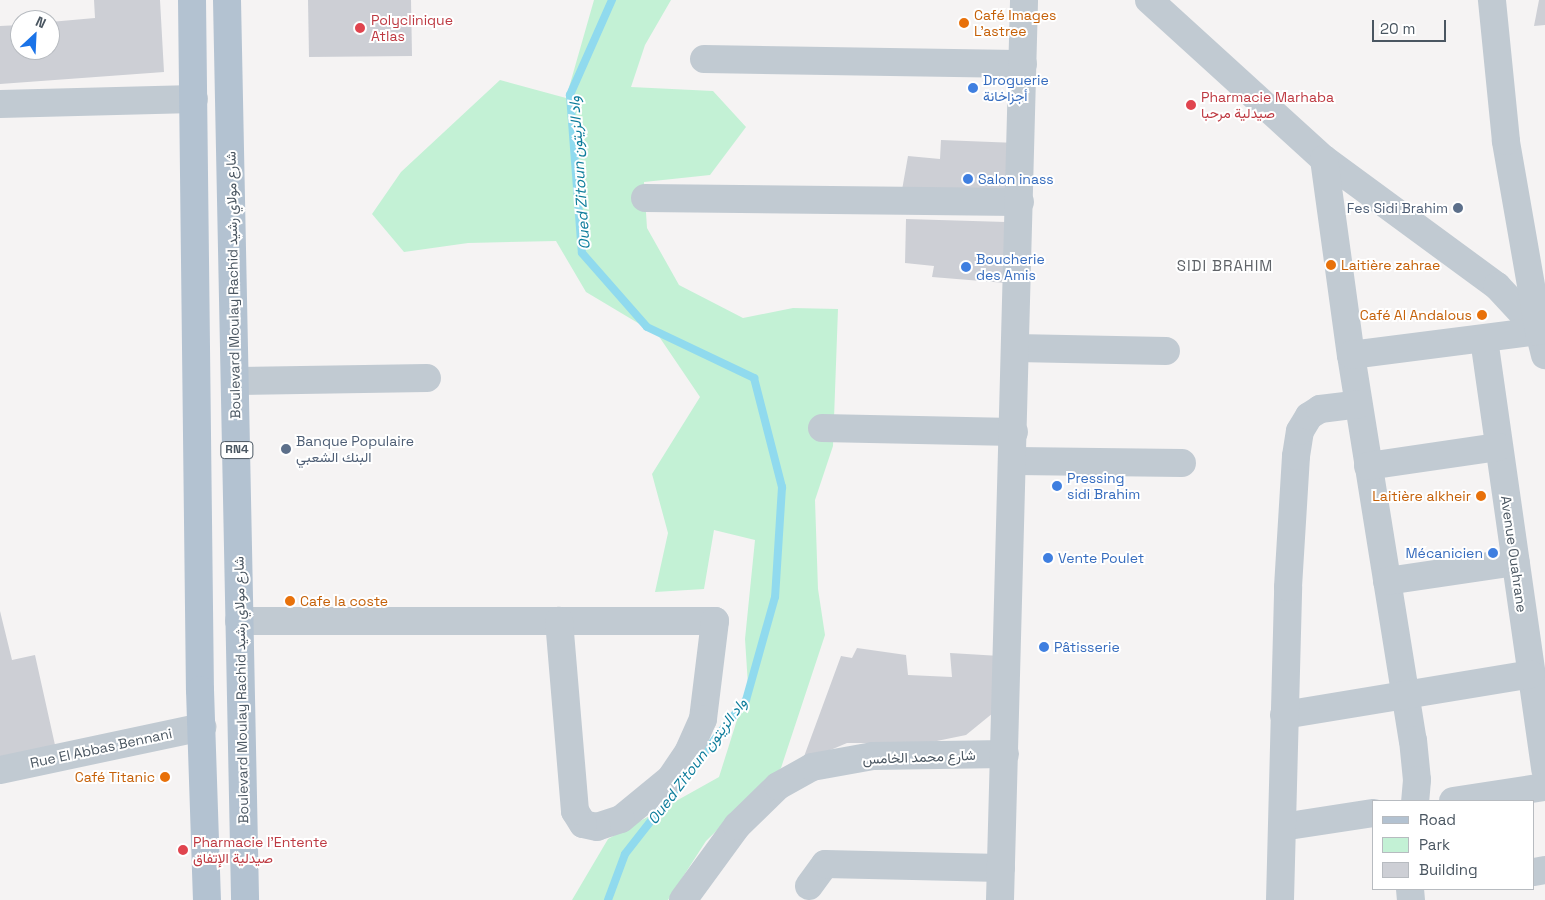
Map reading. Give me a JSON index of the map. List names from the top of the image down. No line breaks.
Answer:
{"streets":{"main road":["Boulevard Moulay Rachid شارع مولاي رشيد","RN4"],"street":["Avenue Ouahrane","Rue El Abbas Bennani","شارع محمد الخامس"]},"districts":["SIDI BRAHIM"],"water":["Oued Zitoun واد الزيتون"],"places":["Café Images L'astree","Polyclinique Atlas","Droguerie أجزاخانة","Pharmacie Marhaba صيدلية مرحبا","Salon inass","Fes Sidi Brahim","Laitière zahrae","Boucherie des Amis","Café Al Andalous","Banque Populaire البنك الشعبي","Pressing sidi Brahim","Laitière alkheir","Mécanicien","Vente Poulet","Cafe la coste","Pâtisserie","Café Titanic","Pharmacie l'Entente صيدلية الإتفاق"],"legend":["Road","Park","Building"],"scale_bar":"20 m","north":"top right"}
